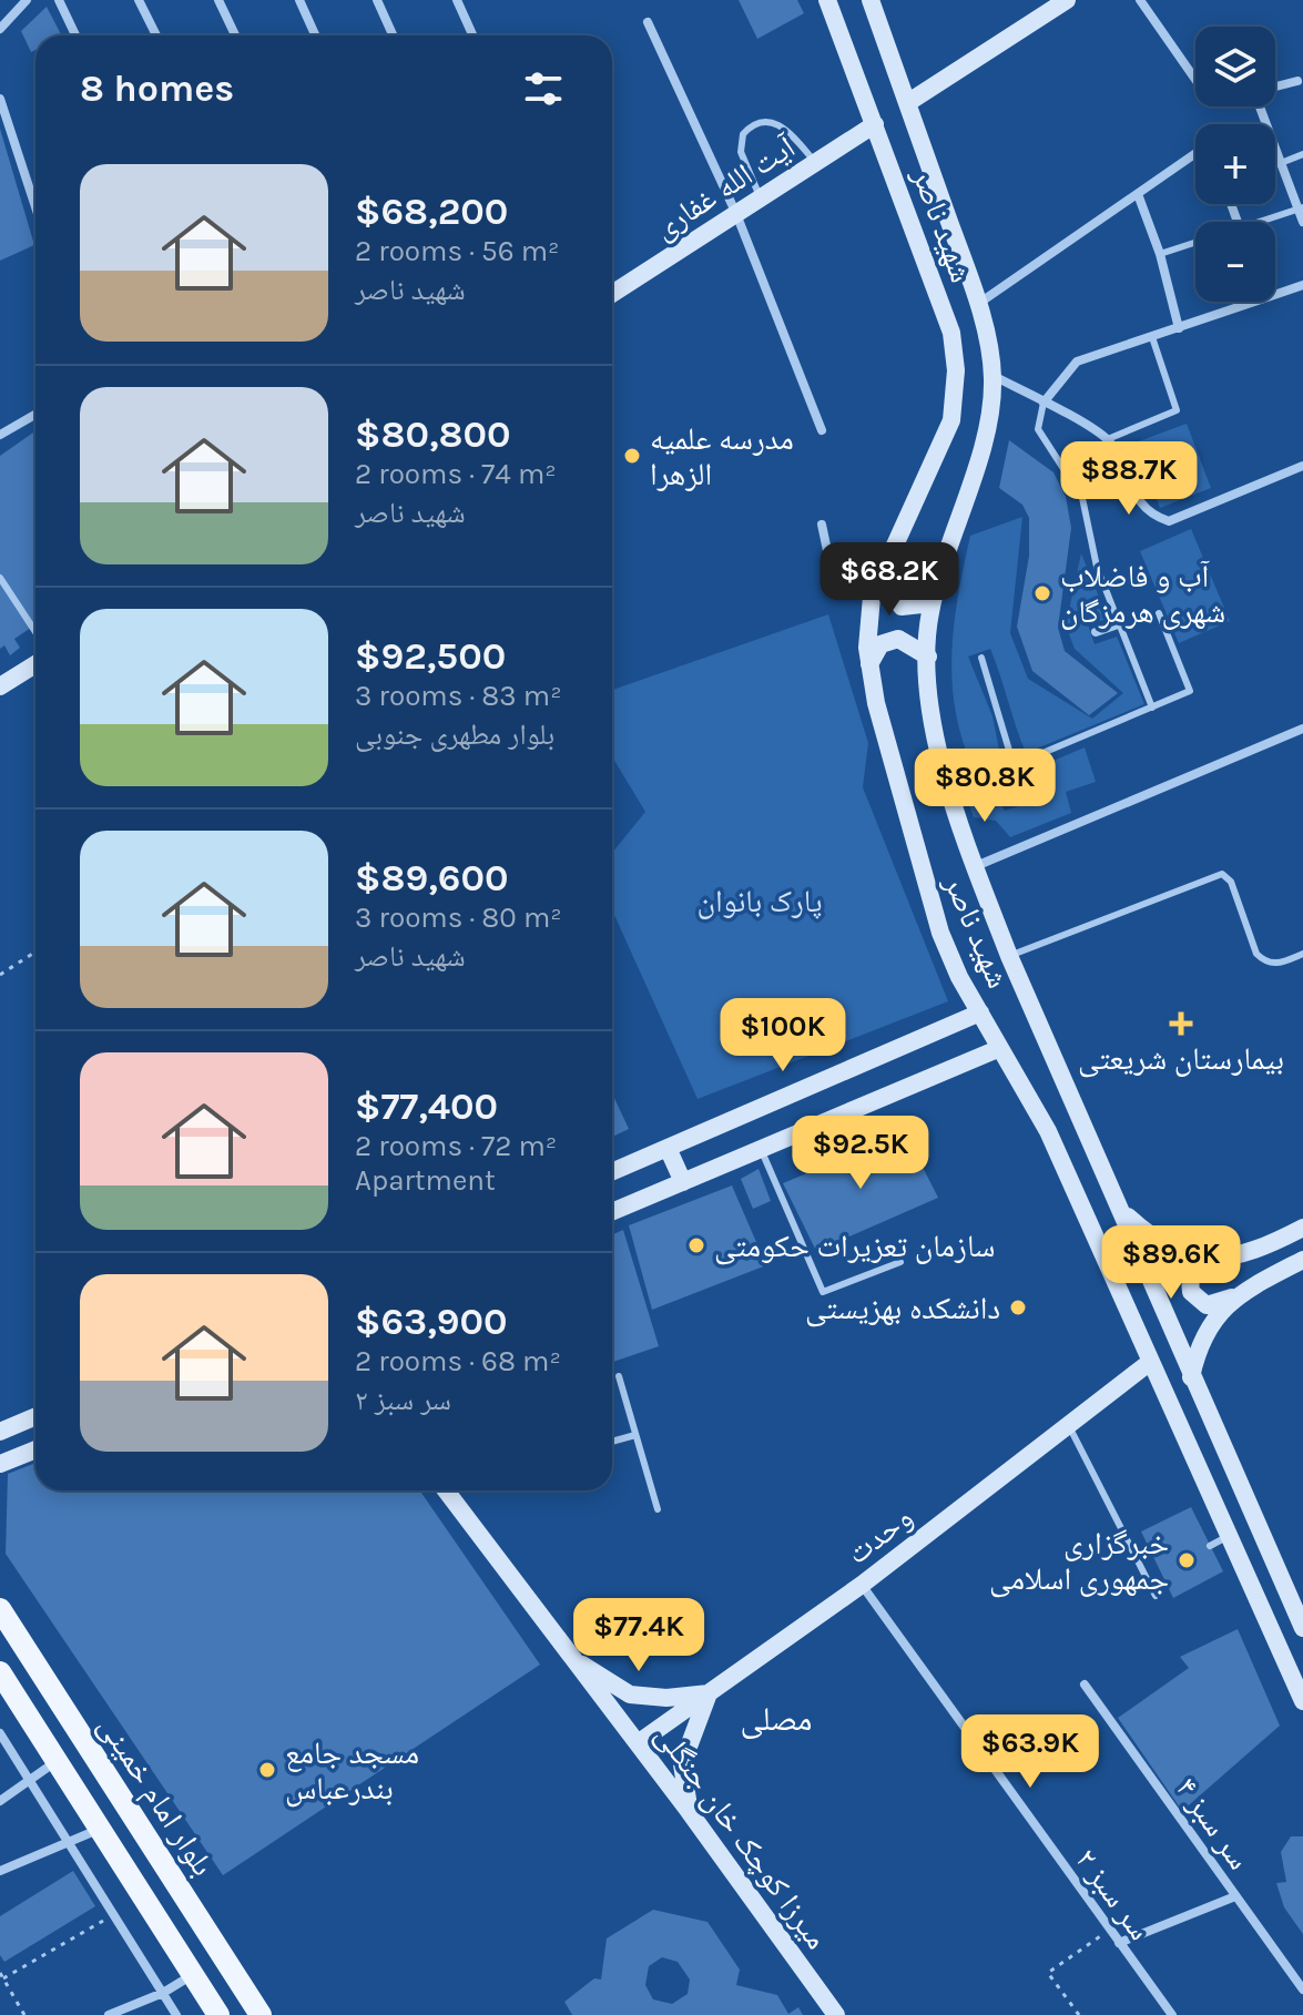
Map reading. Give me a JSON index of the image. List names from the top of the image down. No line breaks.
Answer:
{"streets":{"main road":["آیت الله غفاری","شهید ناصر","وحدت","بلوار امام خمینی","میرزا کوچک خان جنگلی"],"street":["سر سبز ۴","سر سبز ۲"]},"crossings":[["آیت الله غفاری","شهید ناصر"],["شهید ناصر","وحدت"],["وحدت","میرزا کوچک خان جنگلی"],["وحدت","سر سبز ۲"]],"districts":["مصلی"],"parks":["پارک بانوان"],"places":{"other":["مدرسه علمیه الزهرا","آب و فاضلاب شهری هرمزگان","سازمان تعزیرات حکومتی","دانشکده بهزیستی","خبرگزاری جمهوری اسلامی","مسجد جامع بندرعباس"],"health":["بیمارستان شریعتی"]},"page":{"map_buttons":["+","−"],"heading":"8 homes","list":[{"name":"$68,200","note":"2 rooms · 56 m² · شهید ناصر"},{"name":"$80,800","note":"2 rooms · 74 m² · شهید ناصر"},{"name":"$92,500","note":"3 rooms · 83 m² · بلوار مطهری جنوبی"},{"name":"$89,600","note":"3 rooms · 80 m² · شهید ناصر"},{"name":"$77,400","note":"2 rooms · 72 m² · Apartment"},{"name":"$63,900","note":"2 rooms · 68 m² · سر سبز ۲"}],"price":["$88.7K","$68.2K","$80.8K","$100K","$92.5K","$89.6K","$77.4K","$63.9K"]}}
